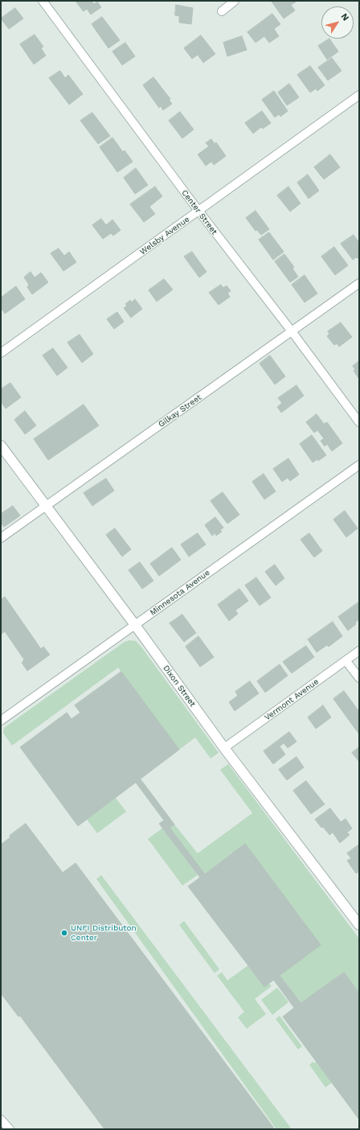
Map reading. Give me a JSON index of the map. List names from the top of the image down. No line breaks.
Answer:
{"streets":{"street":["Center Street","Welsby Avenue","Gilkay Street","Minnesota Avenue","Dixon Street","Vermont Avenue"]},"crossings":[["Center Street","Welsby Avenue"],["Center Street","Gilkay Street"],["Gilkay Street","Dixon Street"],["Minnesota Avenue","Dixon Street"],["Dixon Street","Vermont Avenue"]],"places":["UNFI Distributon Center"],"north":"top right"}
